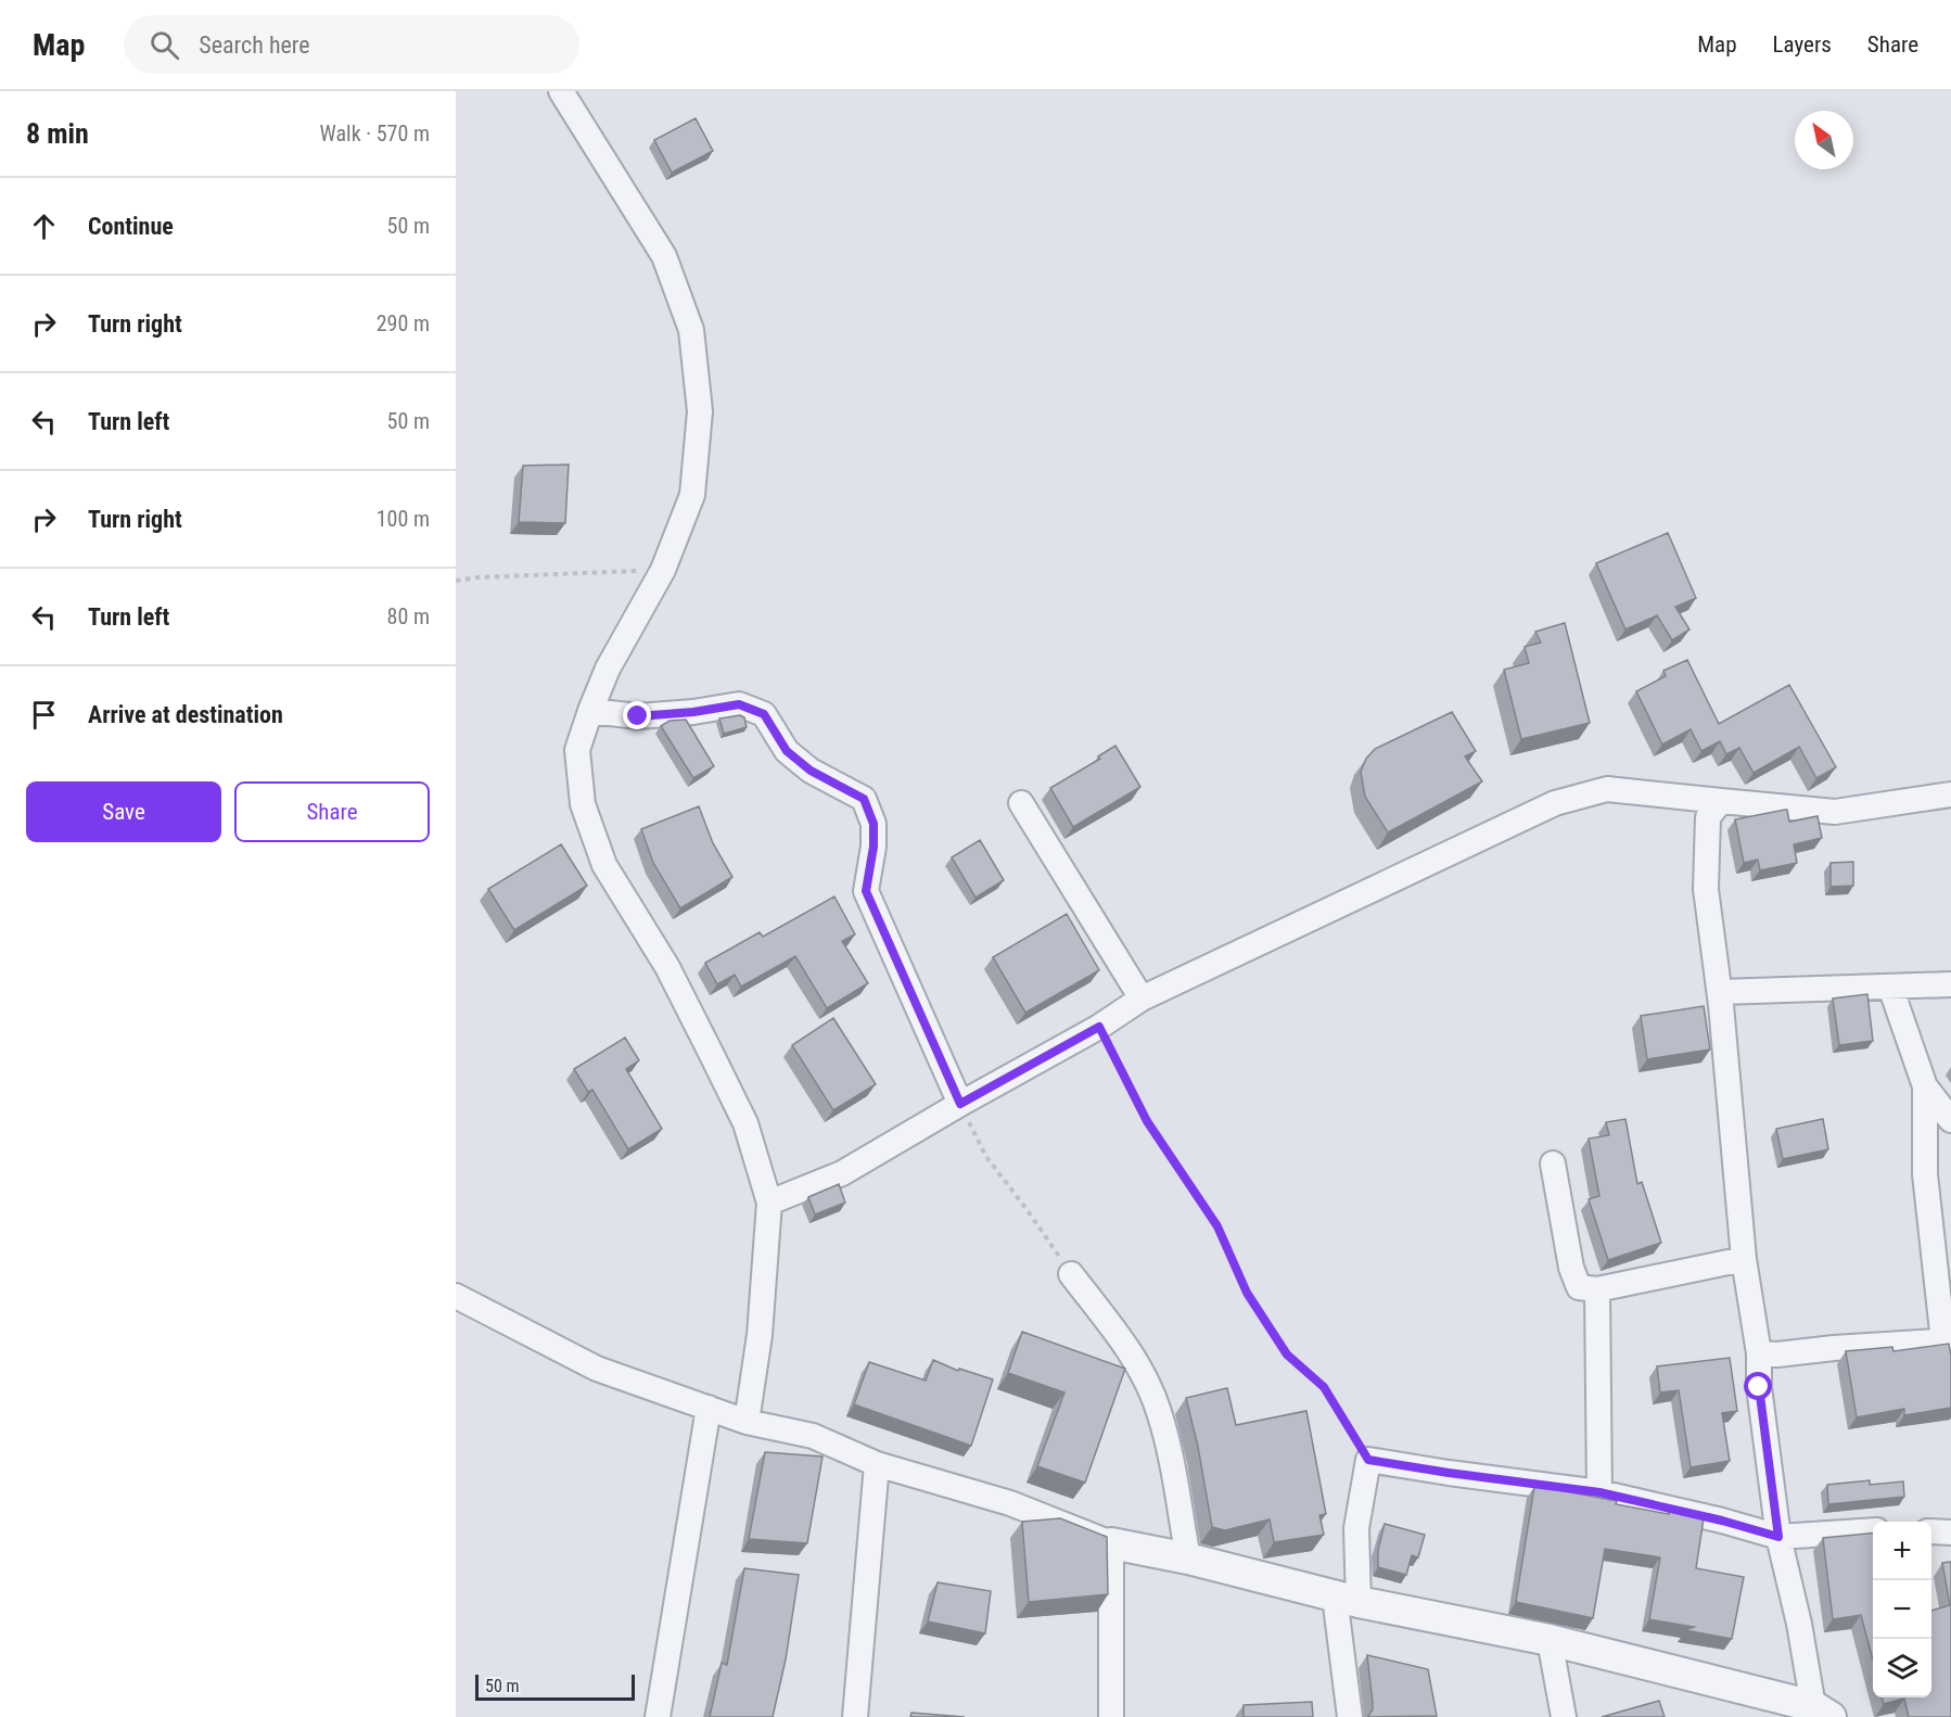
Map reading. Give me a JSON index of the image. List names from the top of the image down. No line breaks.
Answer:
{"scale_bar":"50 m","north":"top left","page":{"header":"Map","search":"Search here","nav":["Map","Layers","Share"],"heading":["8 min","Walk · 570 m"],"list":[["Continue","50 m"],["Turn right","290 m"],["Turn left","50 m"],["Turn right","100 m"],["Turn left","80 m"],"Arrive at destination"],"buttons":["Save","Share"],"map_buttons":["+","−"],"scale":"50 m"}}
